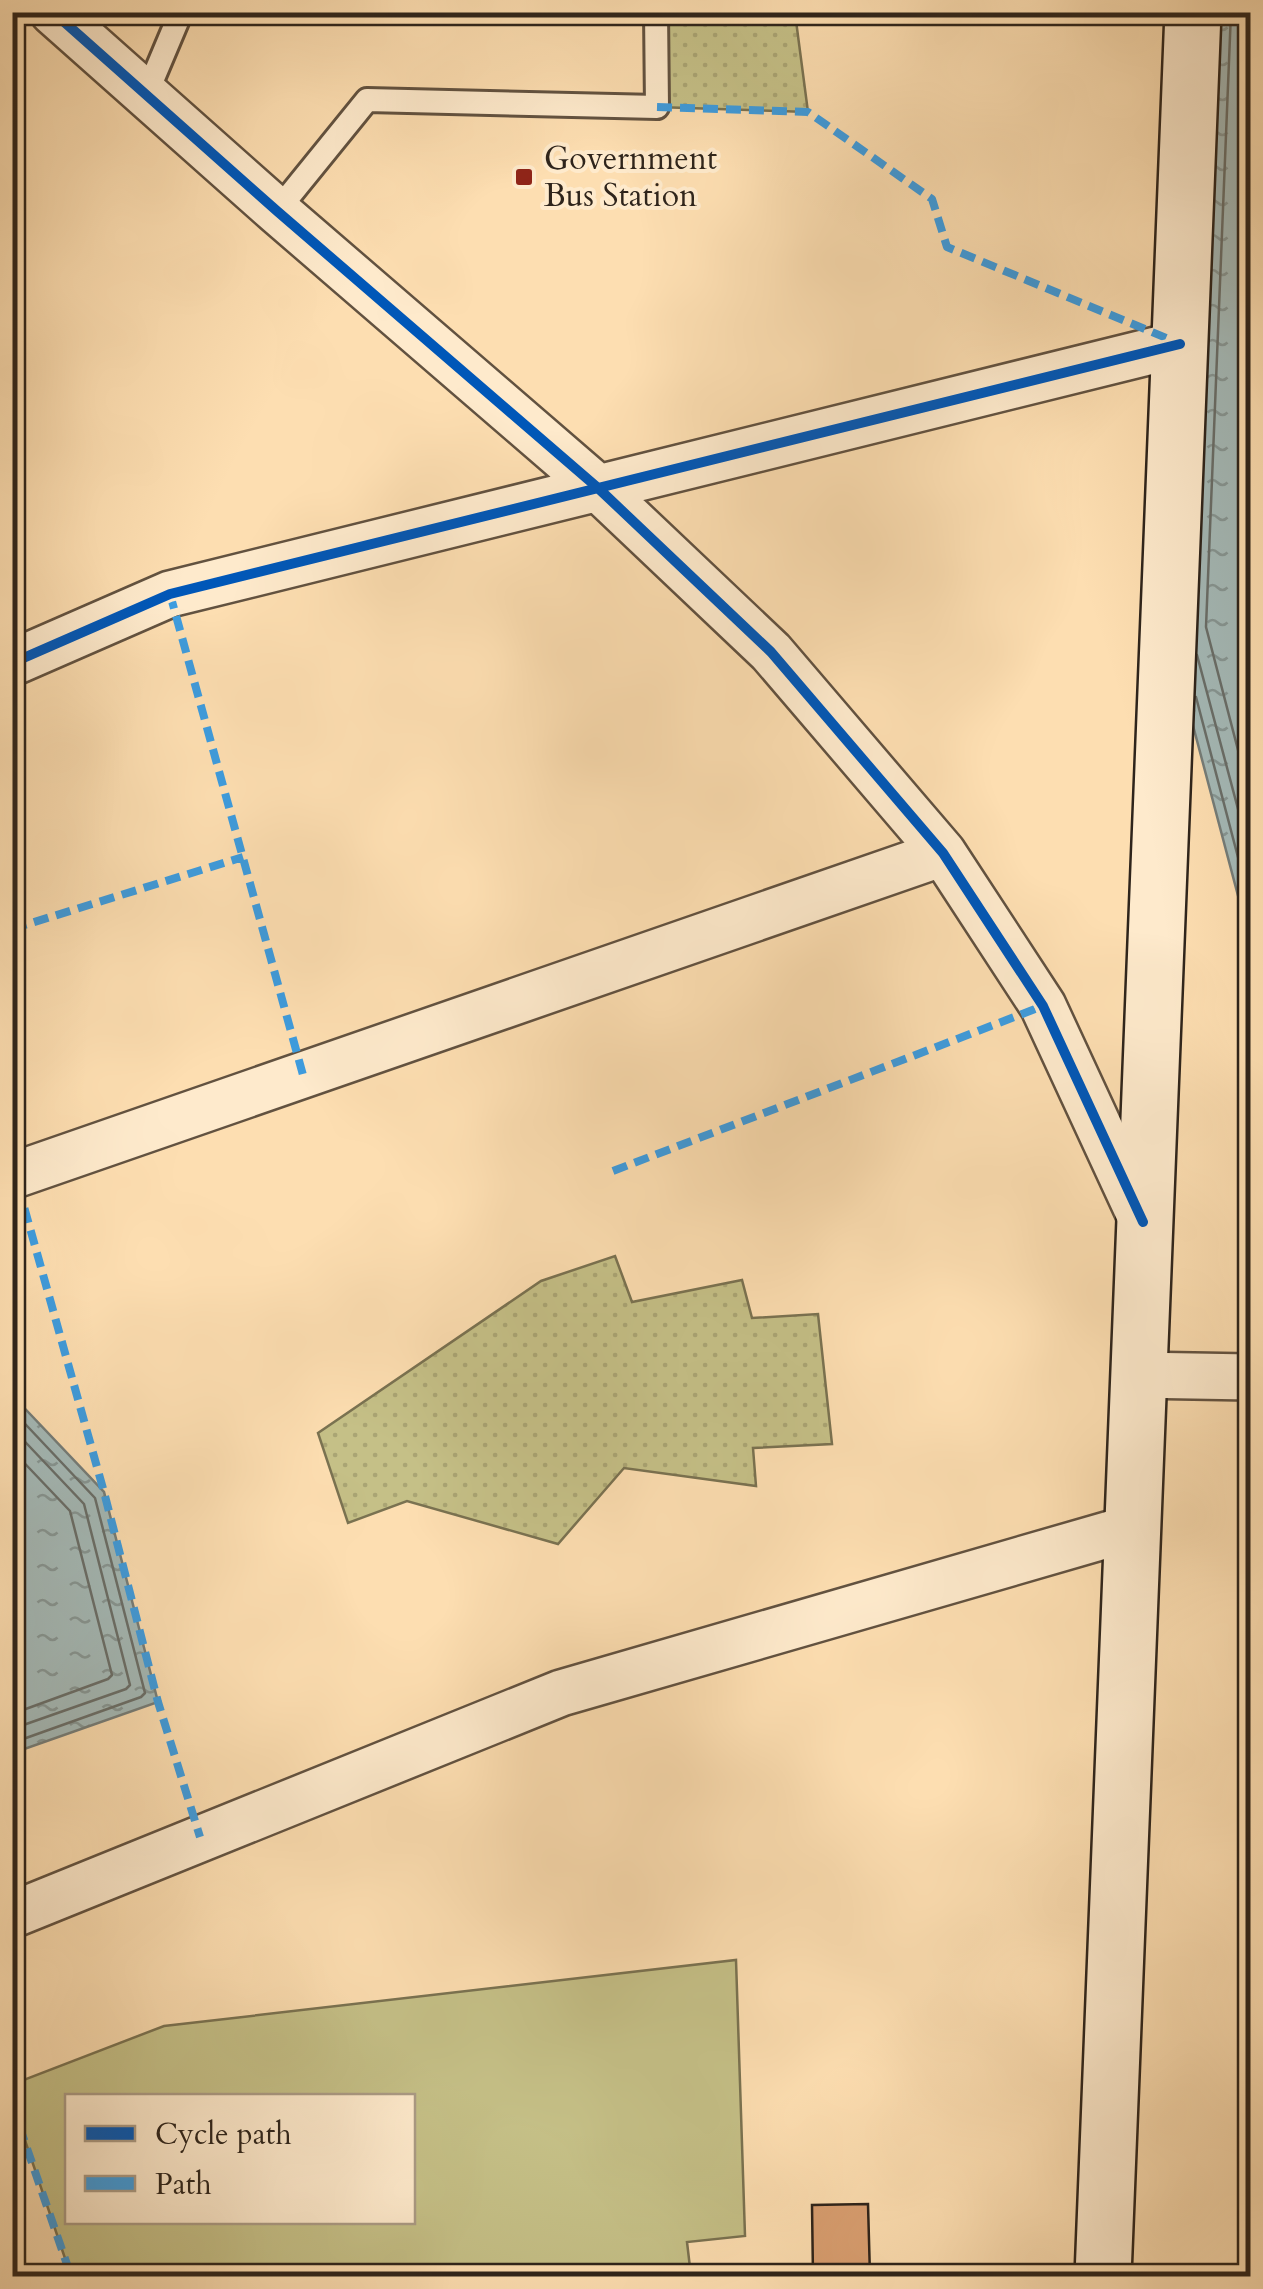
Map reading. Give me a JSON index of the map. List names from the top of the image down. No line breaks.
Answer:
{"places":{"transit":["Government Bus Station"]},"legend":["Cycle path","Path"]}
